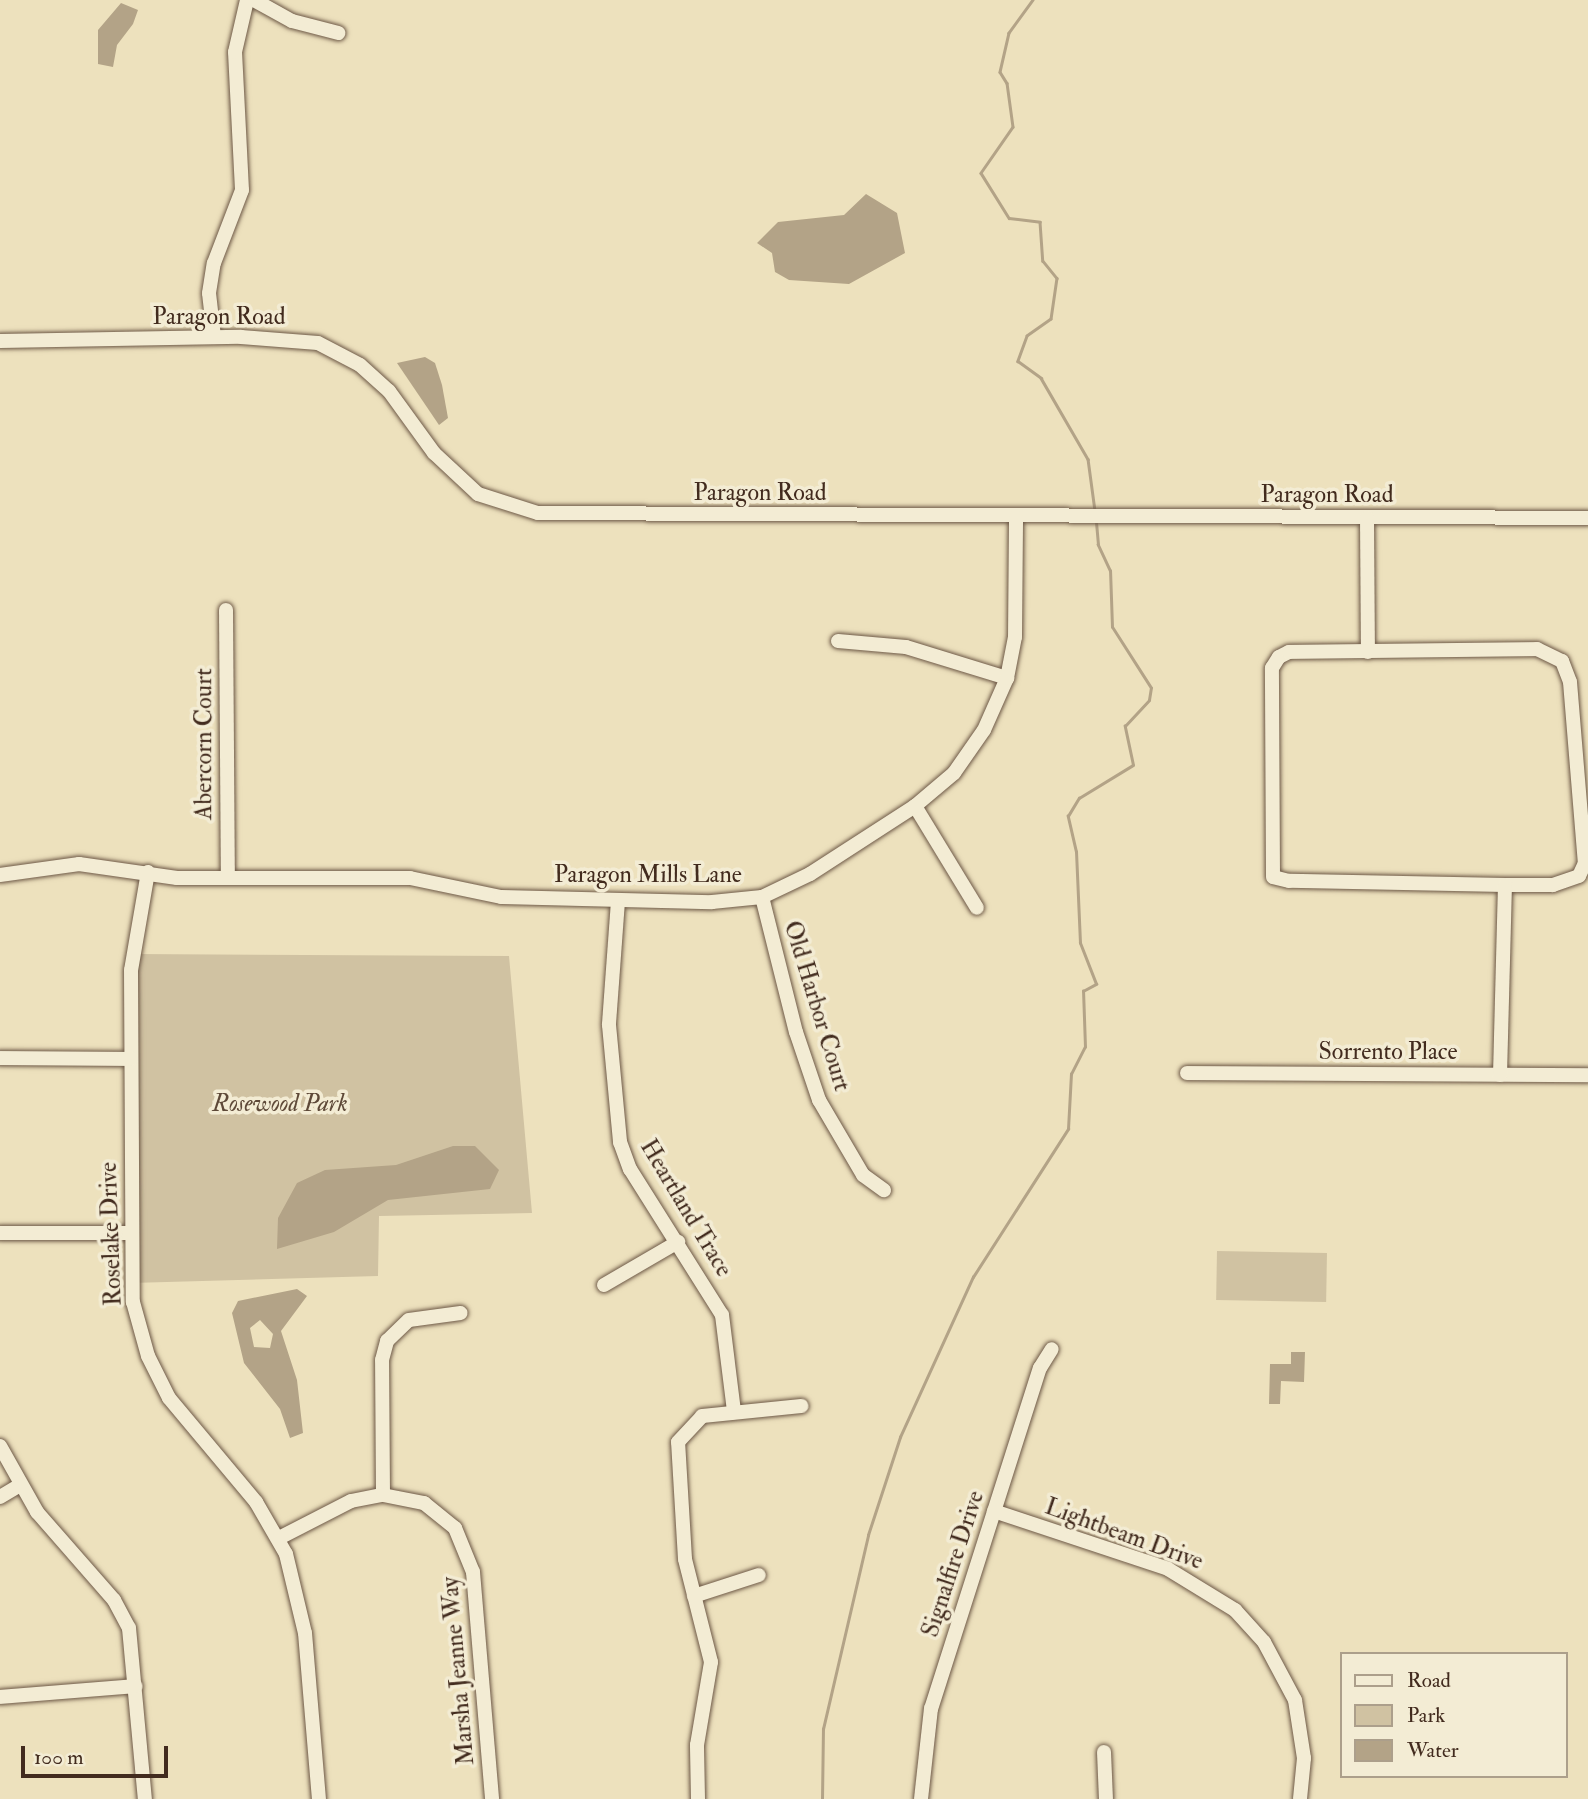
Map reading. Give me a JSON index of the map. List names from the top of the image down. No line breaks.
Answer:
{"streets":{"street":["Paragon Road","Abercorn Court","Paragon Mills Lane","Old Harbor Court","Sorrento Place","Heartland Trace","Roselake Drive","Lightbeam Drive","Signalfire Drive","Marsha Jeanne Way"]},"crossings":[["Paragon Road","Paragon Mills Lane"],["Abercorn Court","Paragon Mills Lane"],["Paragon Mills Lane","Old Harbor Court"],["Paragon Mills Lane","Heartland Trace"],["Paragon Mills Lane","Roselake Drive"],["Roselake Drive","Marsha Jeanne Way"],["Lightbeam Drive","Signalfire Drive"]],"parks":["Rosewood Park"],"legend":["Road","Park","Water"],"scale_bar":"100 m"}
